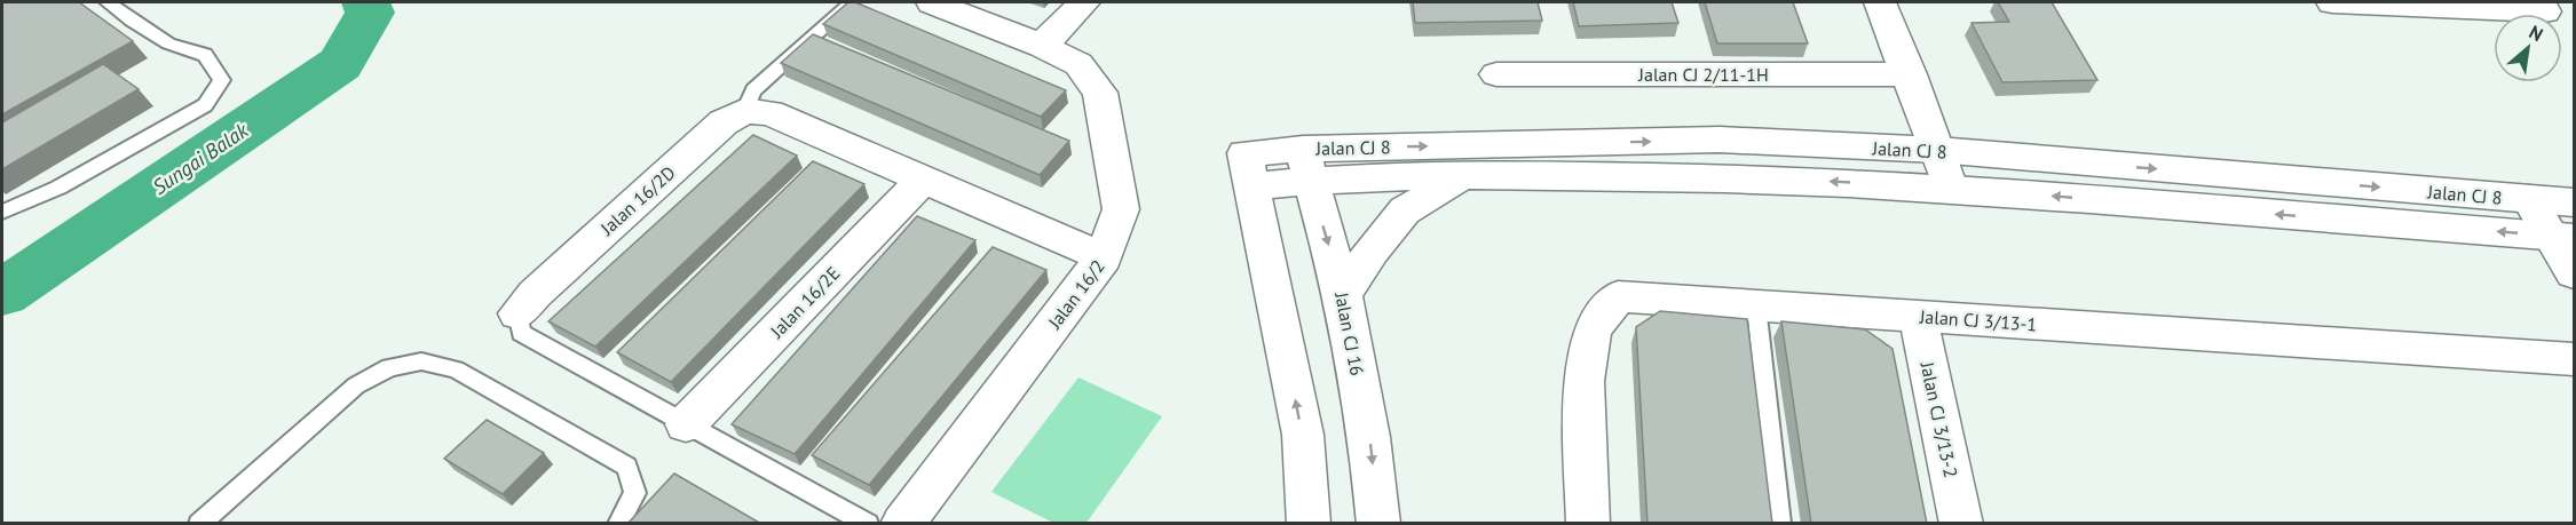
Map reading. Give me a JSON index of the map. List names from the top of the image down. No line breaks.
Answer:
{"streets":{"street":["Jalan CJ 2/11-1H","Jalan CJ 8","Jalan 16/2D","Jalan 16/2","Jalan 16/2E","Jalan CJ 3/13-1","Jalan CJ 16","Jalan CJ 3/13-2"]},"crossings":[["Jalan CJ 8","Jalan CJ 16"],["Jalan CJ 3/13-1","Jalan CJ 3/13-2"]],"one_way":["Jalan CJ 16"],"water":["Sungai Balak"],"north":"top right"}
